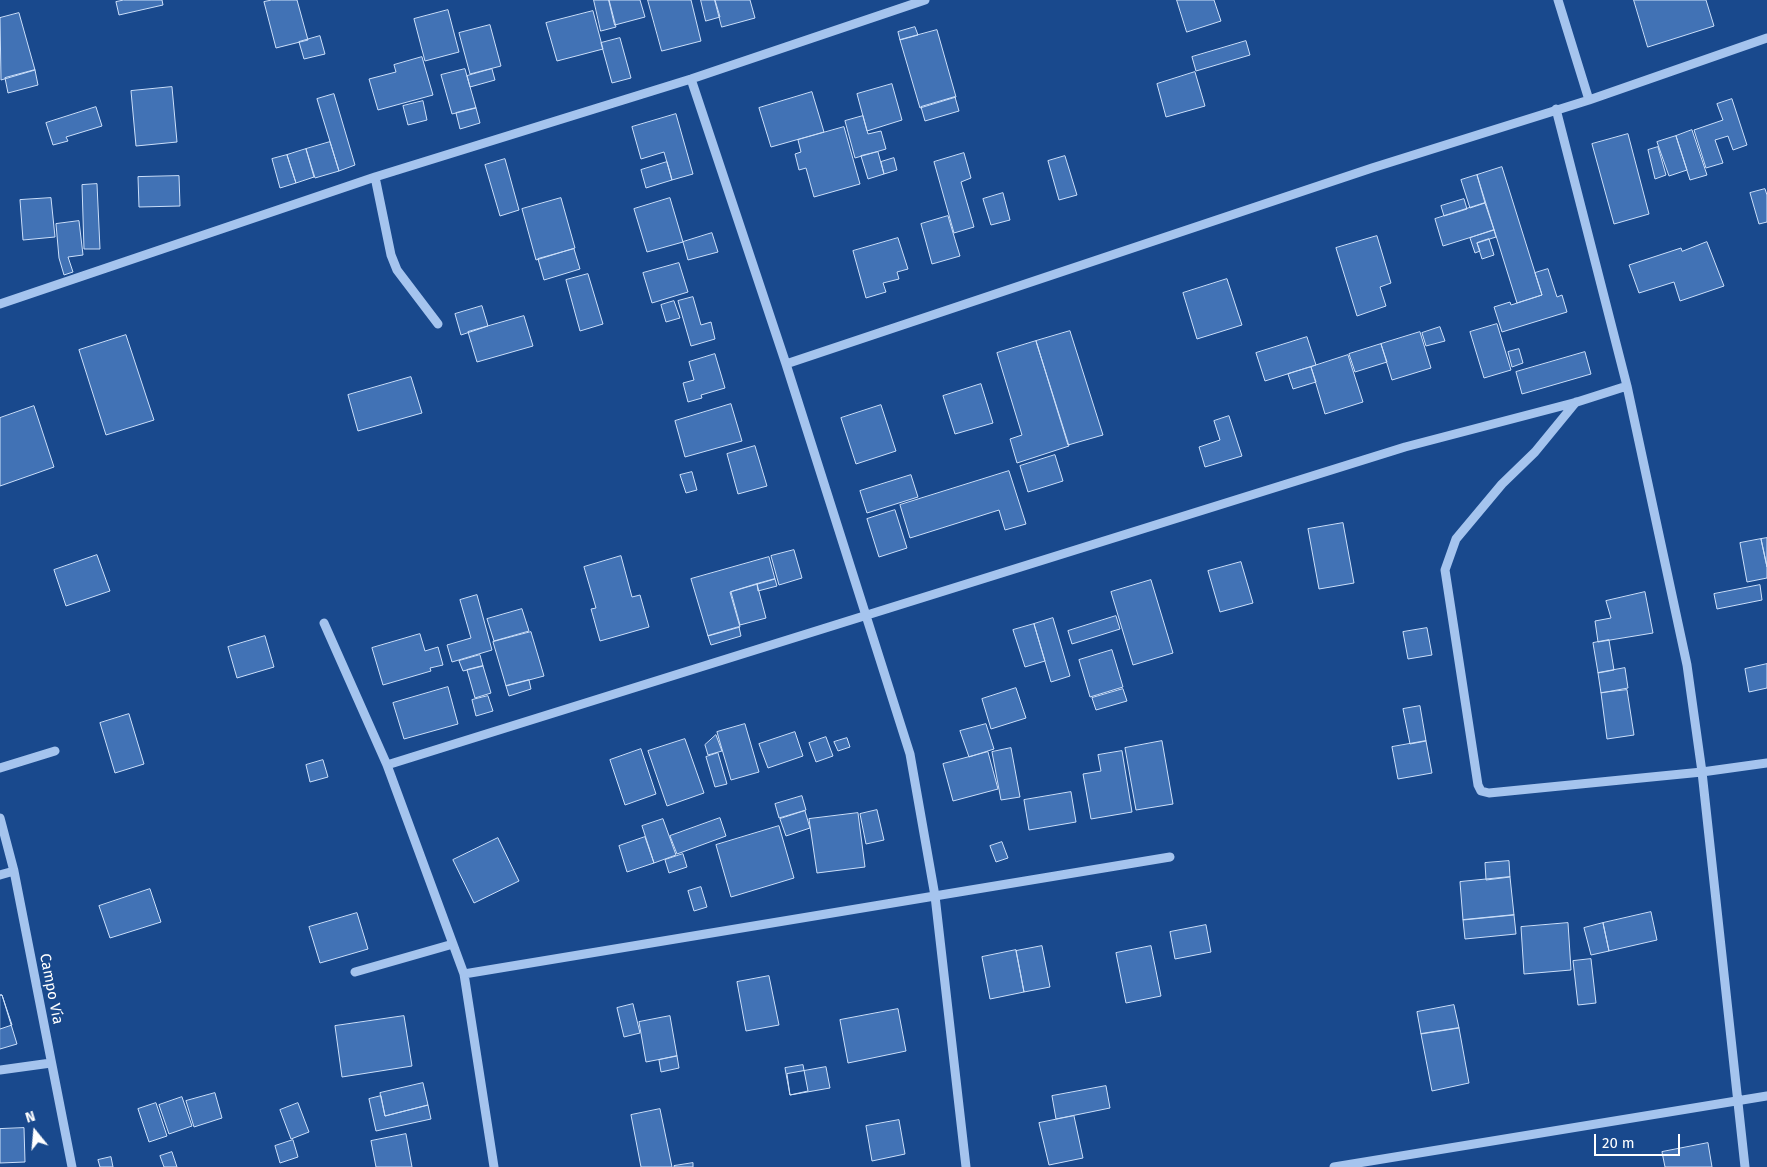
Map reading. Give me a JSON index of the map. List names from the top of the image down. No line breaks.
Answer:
{"streets":{"street":["Campo Vía"]},"scale_bar":"20 m","north":"top"}
